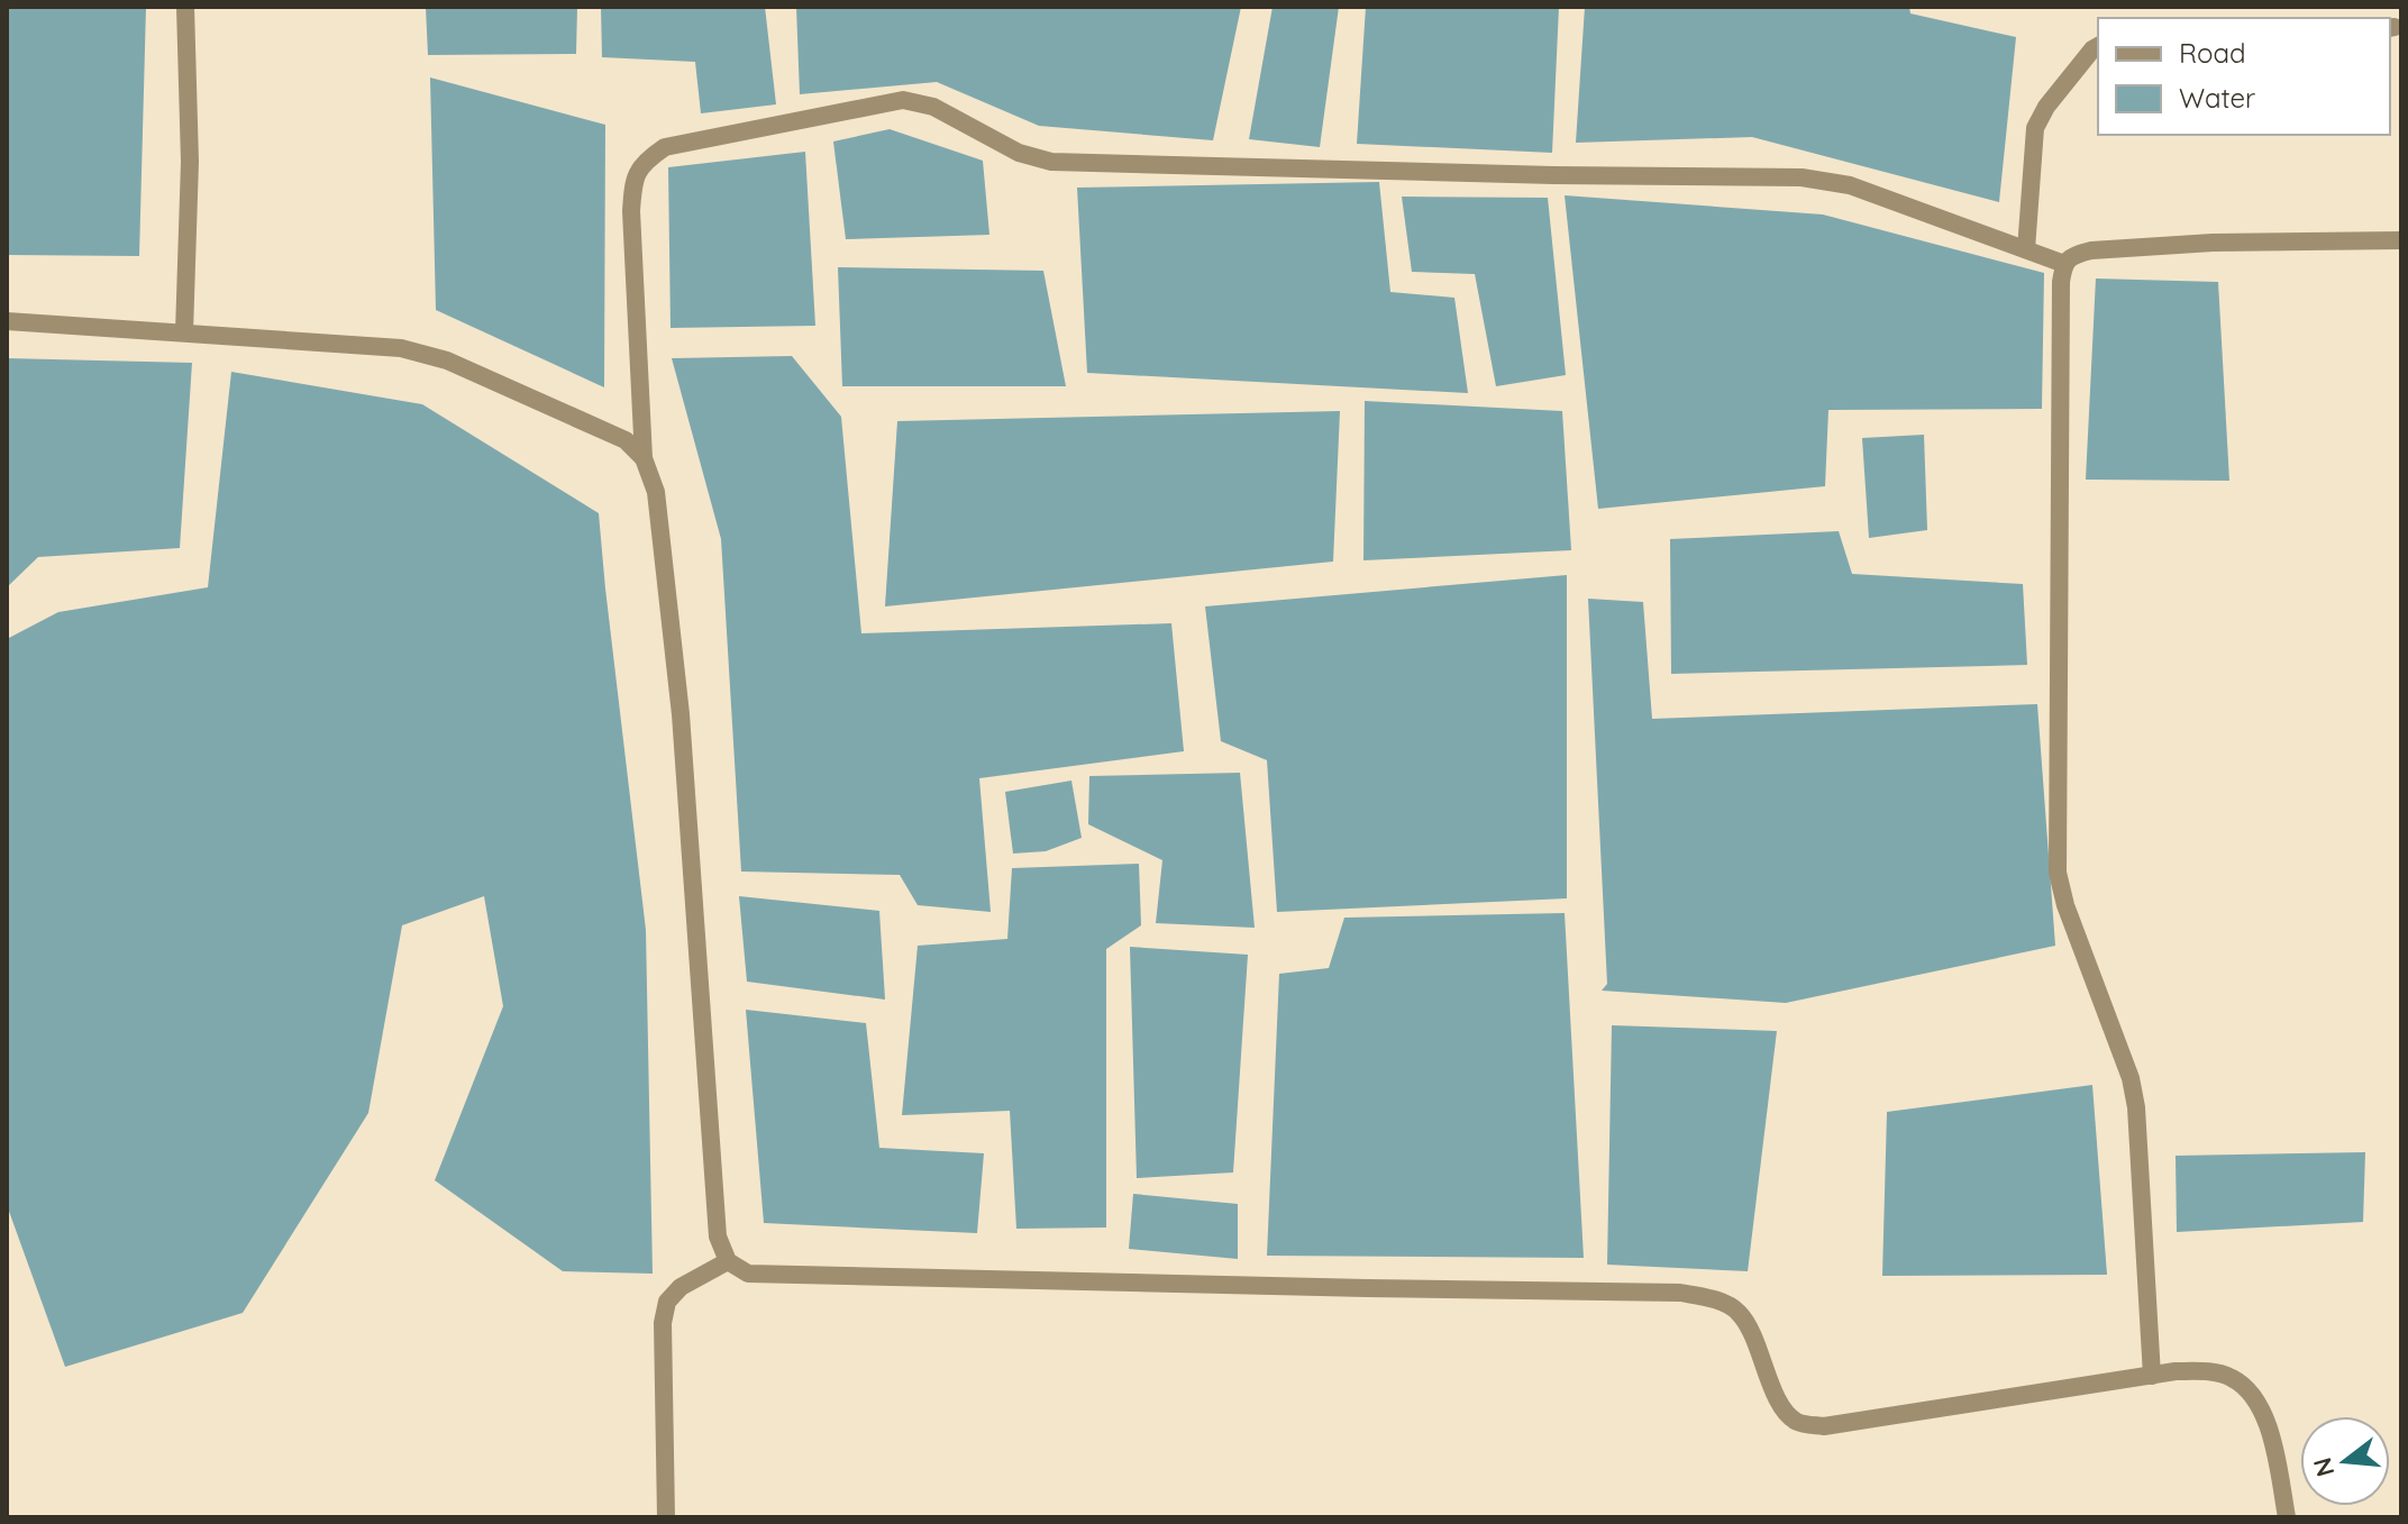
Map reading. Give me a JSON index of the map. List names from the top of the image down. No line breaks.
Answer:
{"legend":["Road","Water"],"north":"left"}
